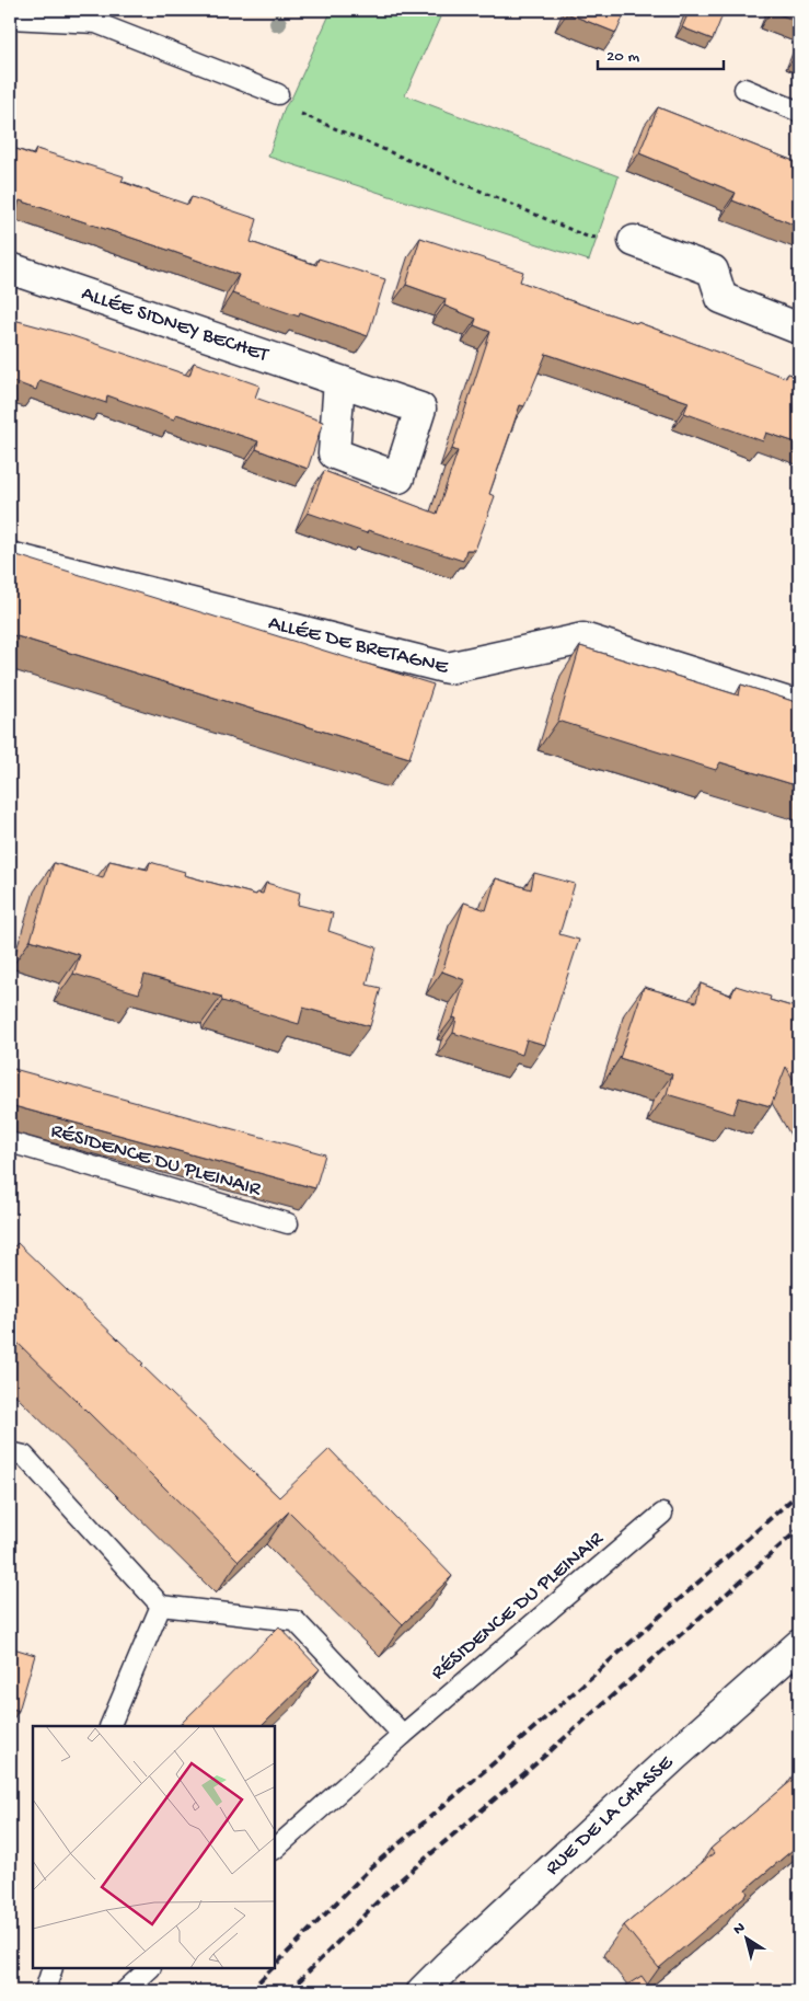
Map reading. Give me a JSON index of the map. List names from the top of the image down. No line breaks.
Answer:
{"streets":{"street":["ALLÉE SIDNEY BECHET","ALLÉE DE BRETAGNE","RUE DE LA CHASSE"],"lane":["RÉSIDENCE DU PLEINAIR"]},"scale_bar":"20 m","north":"top left"}
